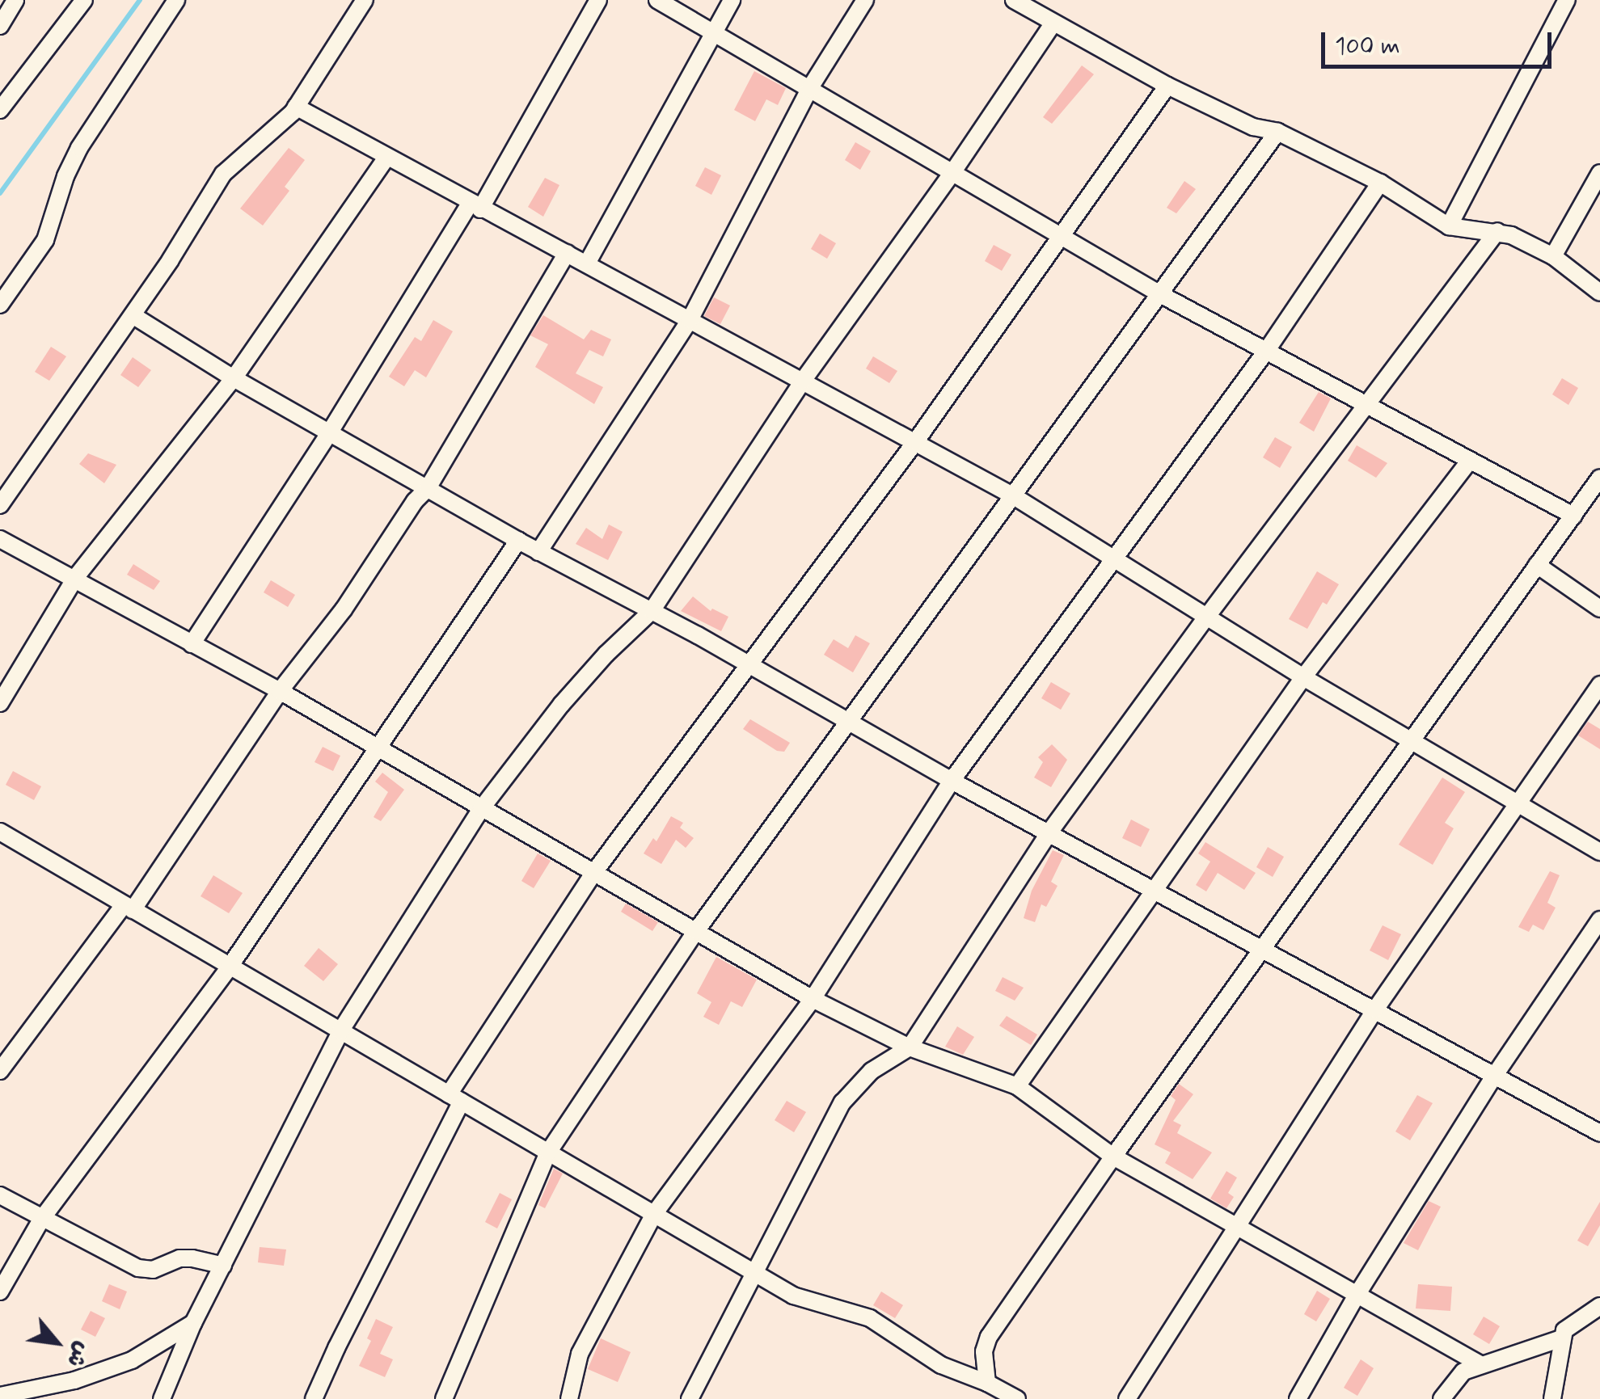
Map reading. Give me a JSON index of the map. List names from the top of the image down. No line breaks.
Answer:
{"scale_bar":"100 m","north":"bottom right"}
